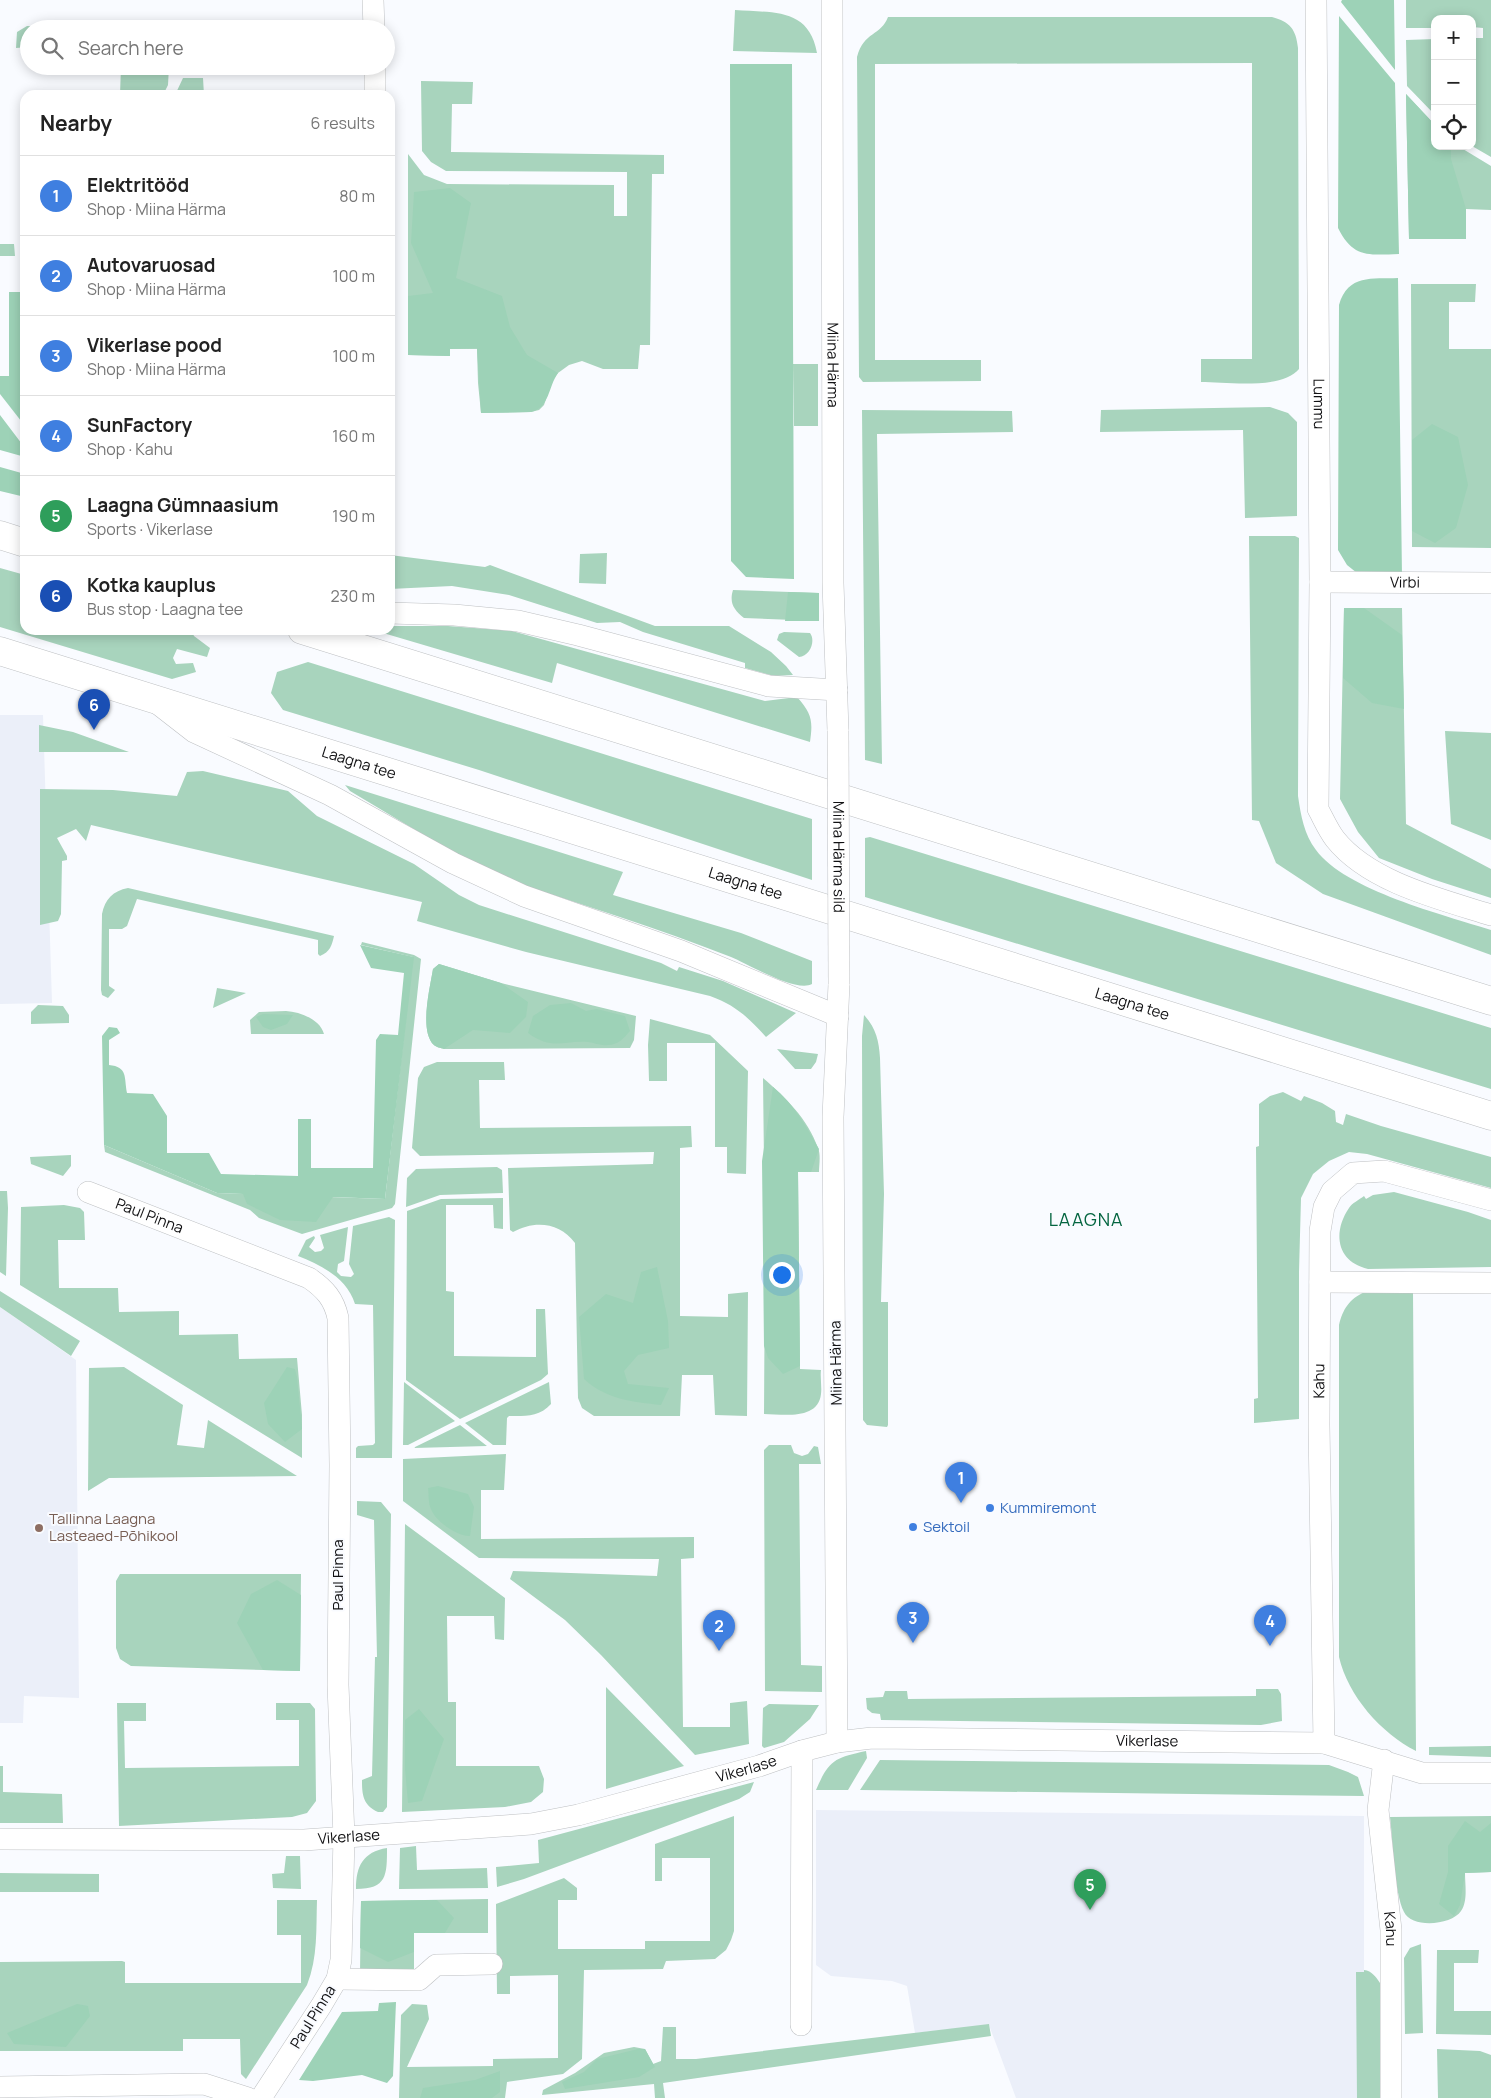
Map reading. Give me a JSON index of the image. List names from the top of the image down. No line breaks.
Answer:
{"streets":{"main road":["Laagna tee"],"street":["Miina Härma","Lummu","Virbi","Miina Härma sild","Paul Pinna","Kahu","Vikerlase"]},"crossings":[["Miina Härma","Miina Härma sild"],["Miina Härma","Vikerlase"],["Lummu","Virbi"],["Paul Pinna","Vikerlase"],["Kahu","Vikerlase"]],"districts":["LAAGNA"],"places":["Kummiremont","Sektoil","Tallinna Laagna Lasteaed-Põhikool"],"page":{"map_buttons":["+","−"],"search":"Search here","heading":["Nearby","6 results"],"list":[{"mark":"1","name":"Elektritööd","note":"Shop · Miina Härma","value":"80 m"},{"mark":"2","name":"Autovaruosad","note":"Shop · Miina Härma","value":"100 m"},{"mark":"3","name":"Vikerlase pood","note":"Shop · Miina Härma","value":"100 m"},{"mark":"4","name":"SunFactory","note":"Shop · Kahu","value":"160 m"},{"mark":"5","name":"Laagna Gümnaasium","note":"Sports · Vikerlase","value":"190 m"},{"mark":"6","name":"Kotka kauplus","note":"Bus stop · Laagna tee","value":"230 m"}],"pins":["6","1","3","4","2","5"]}}
